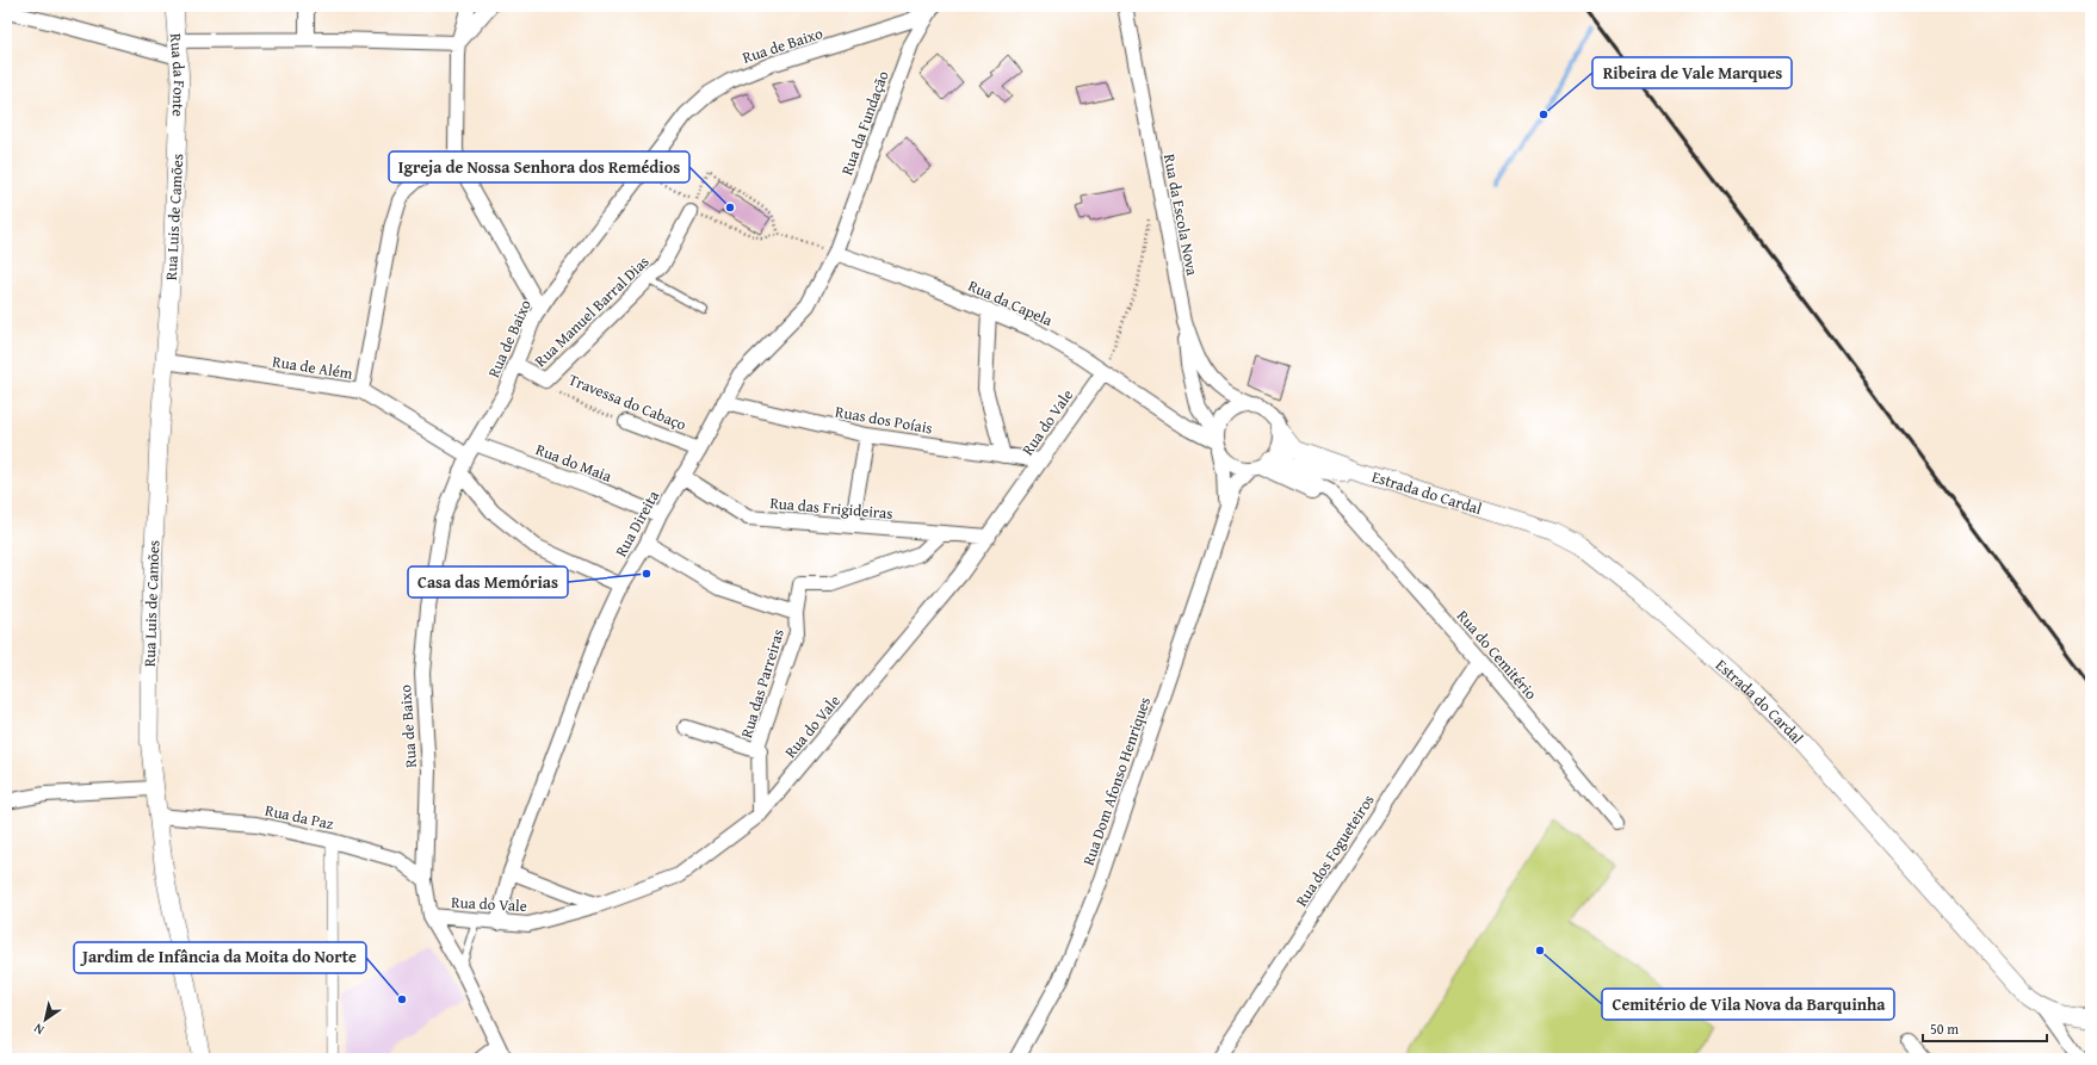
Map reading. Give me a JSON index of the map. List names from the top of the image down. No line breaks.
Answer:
{"streets":{"street":["Rua de Baixo","Rua da Fonte","Rua da Fundação","Rua da Escola Nova","Rua Luis de Camões","Rua da Capela","Rua Manuel Barral Dias","Rua de Além","Travessa do Cabaço","Ruas dos Poíais","Rua do Vale","Rua do Maia","Estrada do Cardal","Rua das Frigideiras","Rua Direita","Rua do Cemitério","Rua das Parreiras","Rua Dom Afonso Henriques","Rua da Paz","Rua dos Fogueteiros"]},"crossings":[["Rua de Baixo","Rua da Fundação"],["Rua de Baixo","Rua Manuel Barral Dias"],["Rua de Baixo","Rua de Além"],["Rua de Baixo","Rua do Vale"],["Rua de Baixo","Rua do Maia"],["Rua de Baixo","Rua da Paz"],["Rua da Fonte","Rua Luis de Camões"],["Rua da Fundação","Rua da Capela"],["Rua da Fundação","Rua Direita"],["Rua da Escola Nova","Rua da Capela"],["Rua da Escola Nova","Estrada do Cardal"],["Rua da Escola Nova","Rua do Cemitério"],["Rua da Escola Nova","Rua Dom Afonso Henriques"],["Rua Luis de Camões","Rua de Além"],["Rua Luis de Camões","Rua da Paz"],["Rua da Capela","Rua do Vale"],["Rua da Capela","Estrada do Cardal"],["Rua da Capela","Rua Direita"],["Rua da Capela","Rua do Cemitério"],["Rua da Capela","Rua Dom Afonso Henriques"],["Rua Manuel Barral Dias","Travessa do Cabaço"],["Rua de Além","Rua do Maia"],["Travessa do Cabaço","Rua Direita"],["Ruas dos Poíais","Rua do Vale"],["Ruas dos Poíais","Rua Direita"],["Rua do Vale","Rua das Frigideiras"],["Rua do Vale","Rua Direita"],["Rua do Vale","Rua das Parreiras"],["Rua do Maia","Rua Direita"],["Estrada do Cardal","Rua do Cemitério"],["Estrada do Cardal","Rua Dom Afonso Henriques"],["Rua das Frigideiras","Rua Direita"],["Rua Direita","Rua das Parreiras"],["Rua do Cemitério","Rua Dom Afonso Henriques"],["Rua do Cemitério","Rua dos Fogueteiros"]],"places":["Ribeira de Vale Marques","Igreja de Nossa Senhora dos Remédios","Casa das Memórias","Cemitério de Vila Nova da Barquinha","Jardim de Infância da Moita do Norte"],"scale_bar":"50 m","north":"bottom left"}
